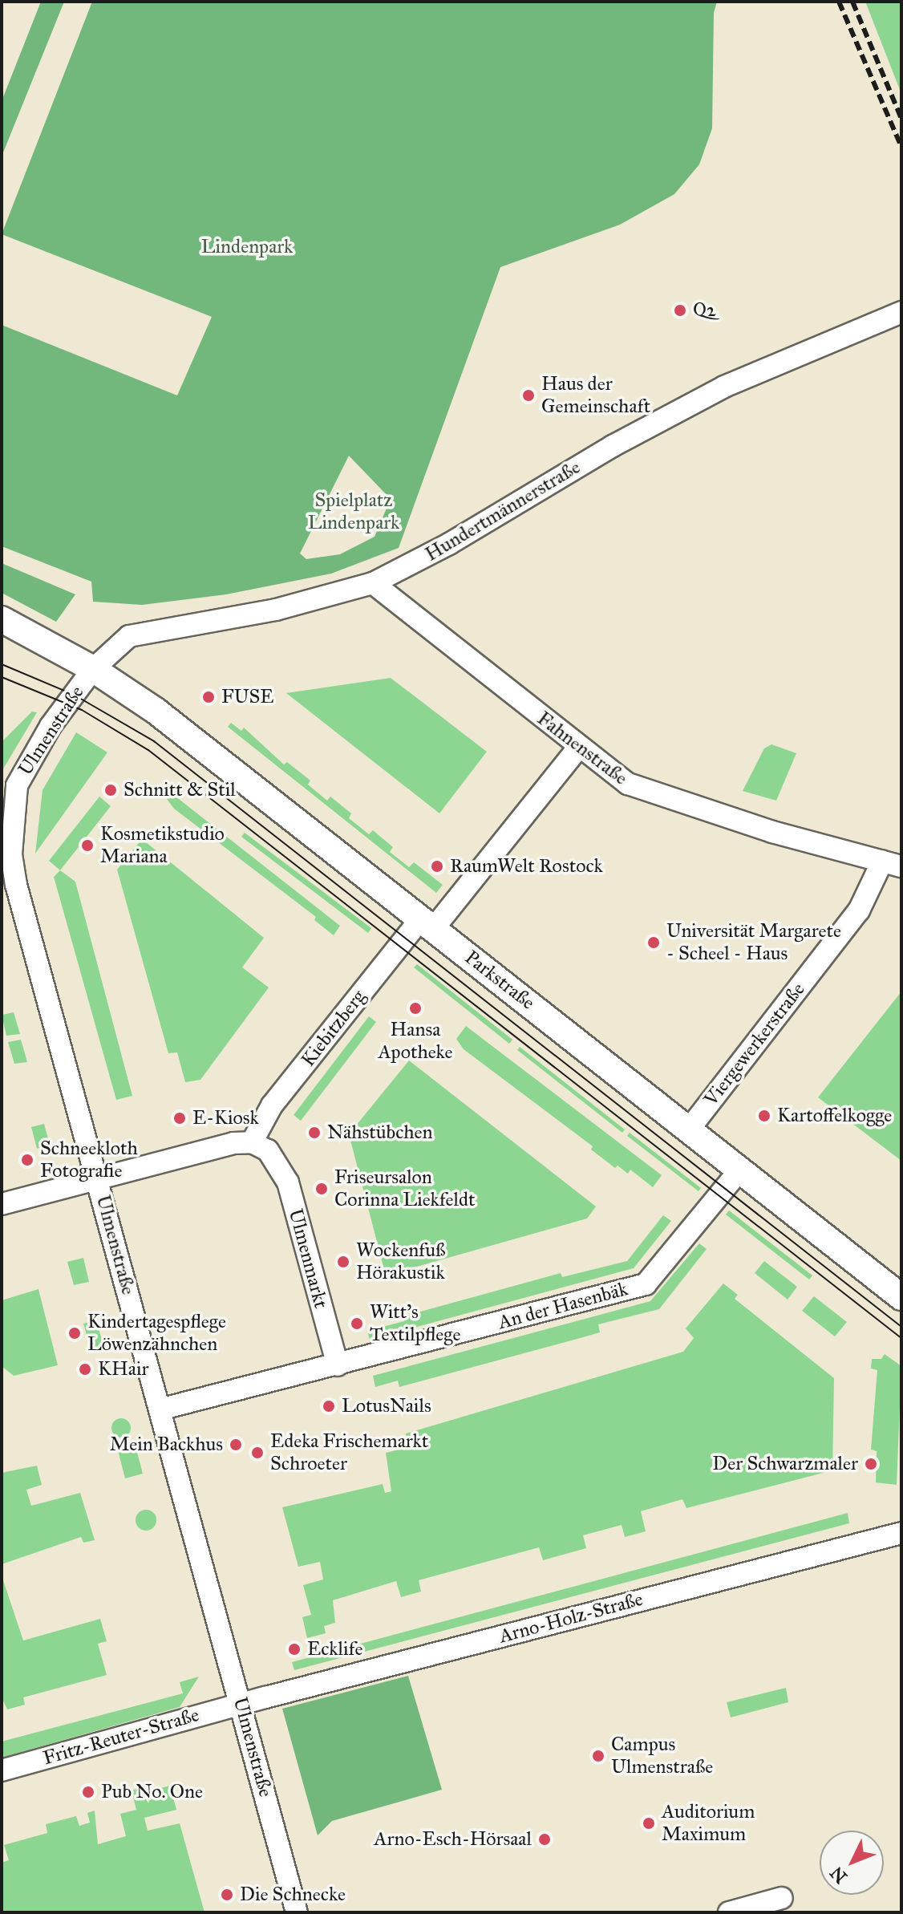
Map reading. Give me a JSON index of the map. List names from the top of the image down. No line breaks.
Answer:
{"streets":{"main road":["Parkstraße"],"street":["Hundertmännerstraße","Ulmenstraße","Fahnenstraße","Kiebitzberg","Viergewerkerstraße","Ulmenmarkt","An der Hasenbäk","Arno-Holz-Straße","Fritz-Reuter-Straße"]},"crossings":[["Hundertmännerstraße","Ulmenstraße"],["Hundertmännerstraße","Fahnenstraße"],["Hundertmännerstraße","Parkstraße"],["Ulmenstraße","Parkstraße"],["Ulmenstraße","Arno-Holz-Straße"],["Ulmenstraße","Fritz-Reuter-Straße"],["Fahnenstraße","Kiebitzberg"],["Fahnenstraße","Viergewerkerstraße"],["Parkstraße","Kiebitzberg"],["Parkstraße","Viergewerkerstraße"],["Parkstraße","An der Hasenbäk"],["Kiebitzberg","Ulmenmarkt"],["Ulmenmarkt","An der Hasenbäk"],["Arno-Holz-Straße","Fritz-Reuter-Straße"]],"parks":["Lindenpark","Spielplatz Lindenpark"],"places":["Q2","Haus der Gemeinschaft","FUSE","Schnitt & Stil","Kosmetikstudio Mariana","RaumWelt Rostock","Universität Margarete - Scheel - Haus","Hansa Apotheke","Kartoffelkogge","E-Kiosk","Nähstübchen","Schneekloth Fotografie","Friseursalon Corinna Liekfeldt","Wockenfuß Hörakustik","Witt's Textilpflege","Kindertagespflege Löwenzähnchen","KHair","LotusNails","Mein Backhus","Edeka Frischemarkt Schroeter","Der Schwarzmaler","Ecklife","Campus Ulmenstraße","Pub No. One","Auditorium Maximum","Arno-Esch-Hörsaal","Die Schnecke"],"north":"bottom left"}
